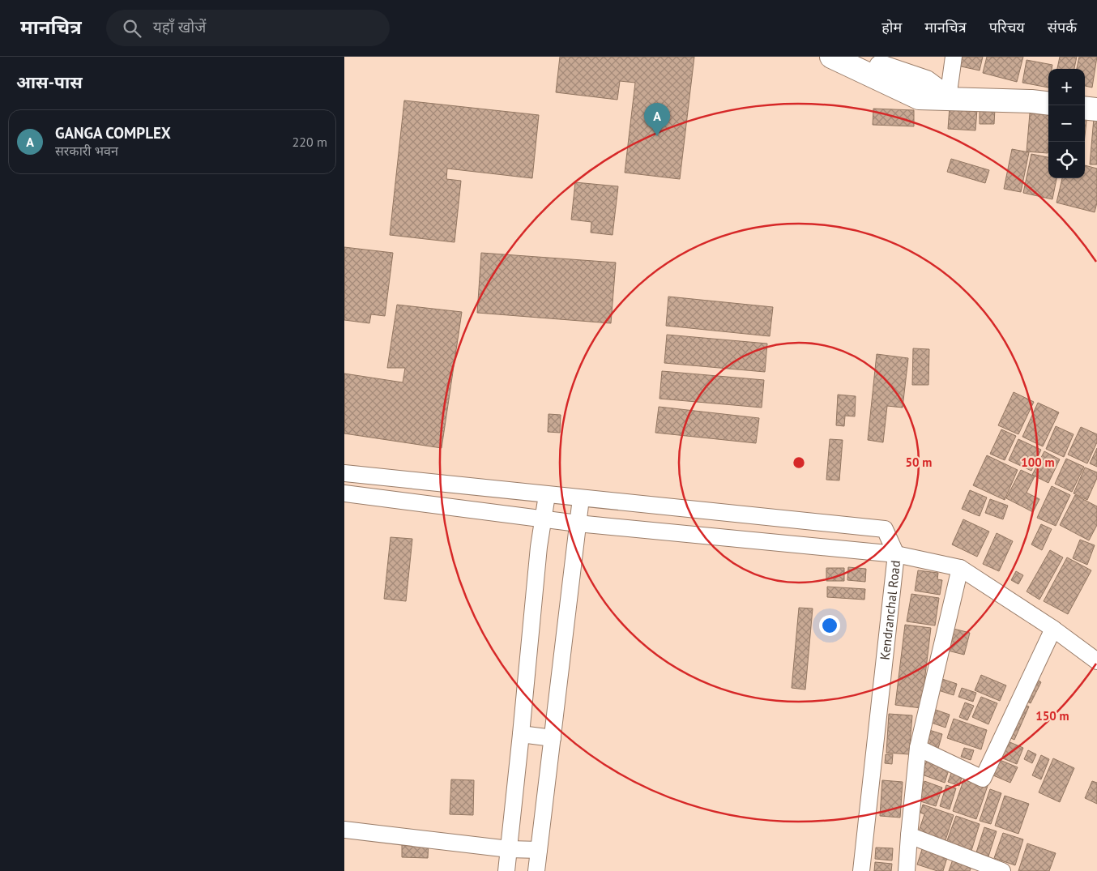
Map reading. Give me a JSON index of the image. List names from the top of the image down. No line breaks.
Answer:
{"streets":{"street":["Kendranchal Road"]},"page":{"header":"मानचित्र","search":"यहाँ खोजें","nav":["होम","मानचित्र","परिचय","संपर्क"],"heading":"आस-पास","map_buttons":["+","−"],"pins":"A","list":[{"mark":"A","name":"GANGA COMPLEX","note":"सरकारी भवन","value":"220 m"}]},"rings":["50 m","100 m","150 m"]}
